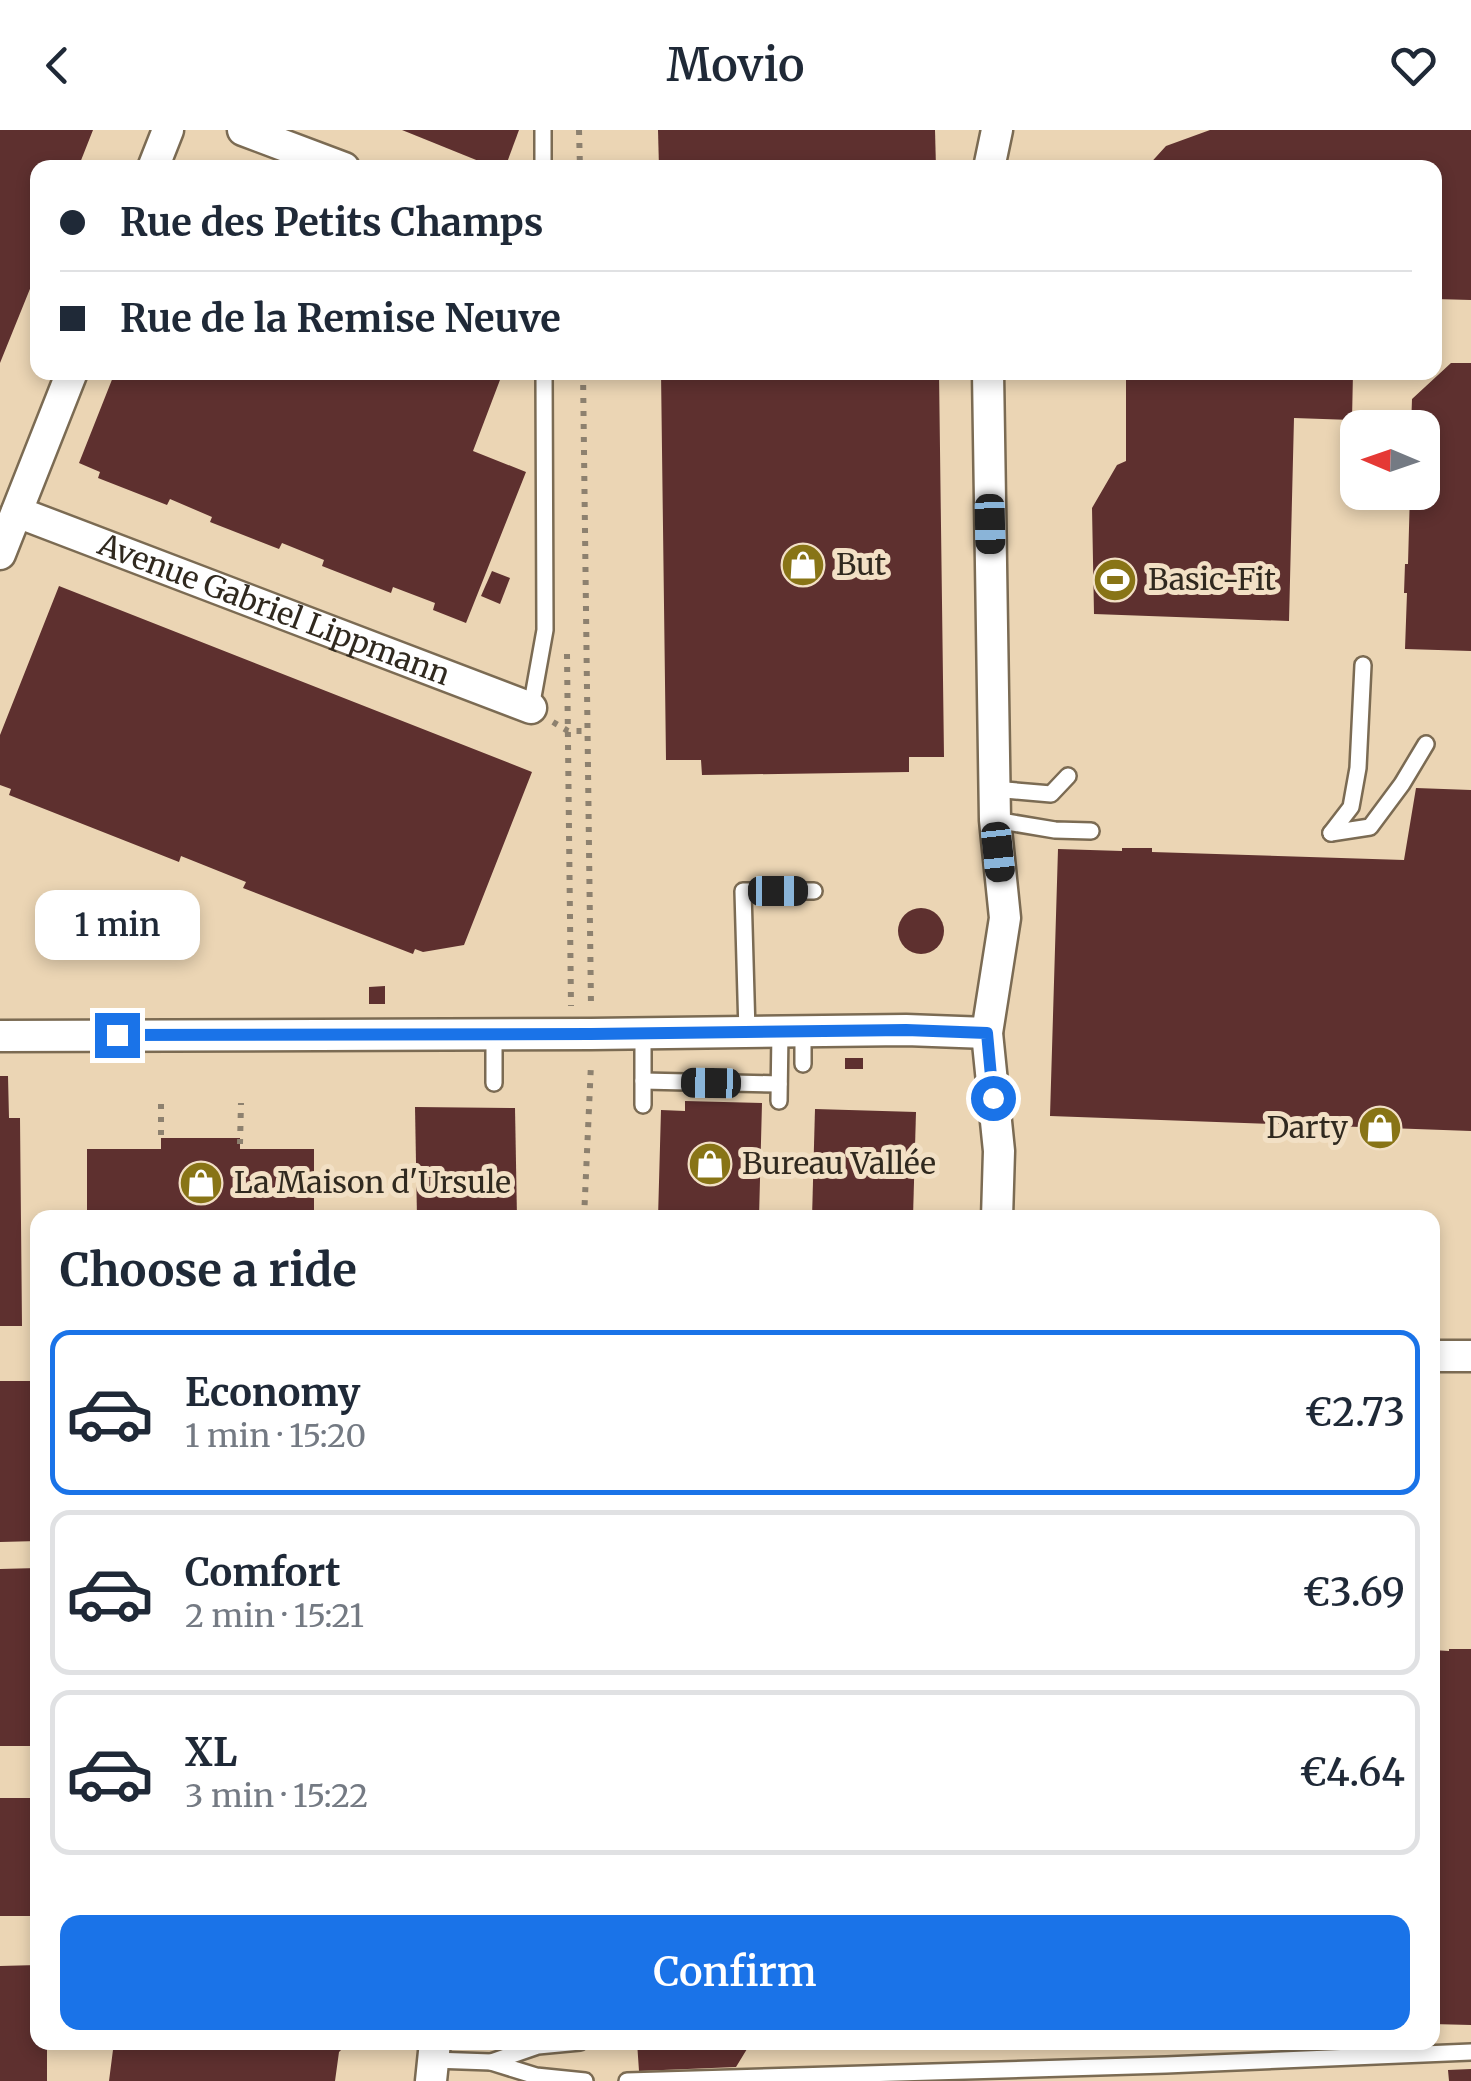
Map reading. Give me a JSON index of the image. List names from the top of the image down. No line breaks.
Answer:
{"streets":{"street":["Avenue Gabriel Lippmann"]},"places":{"shop":["But","Darty","Bureau Vallée","La Maison d'Ursule"],"sports":["Basic-Fit"]},"north":"left","page":{"header":"Movio","banner":["Rue des Petits Champs","Rue de la Remise Neuve"],"bubble":"1 min","heading":"Choose a ride","list":[{"name":"Economy","note":"1 min · 15:20","value":"€2.73"},{"name":"Comfort","note":"2 min · 15:21","value":"€3.69"},{"name":"XL","note":"3 min · 15:22","value":"€4.64"}],"buttons":"Confirm"}}
